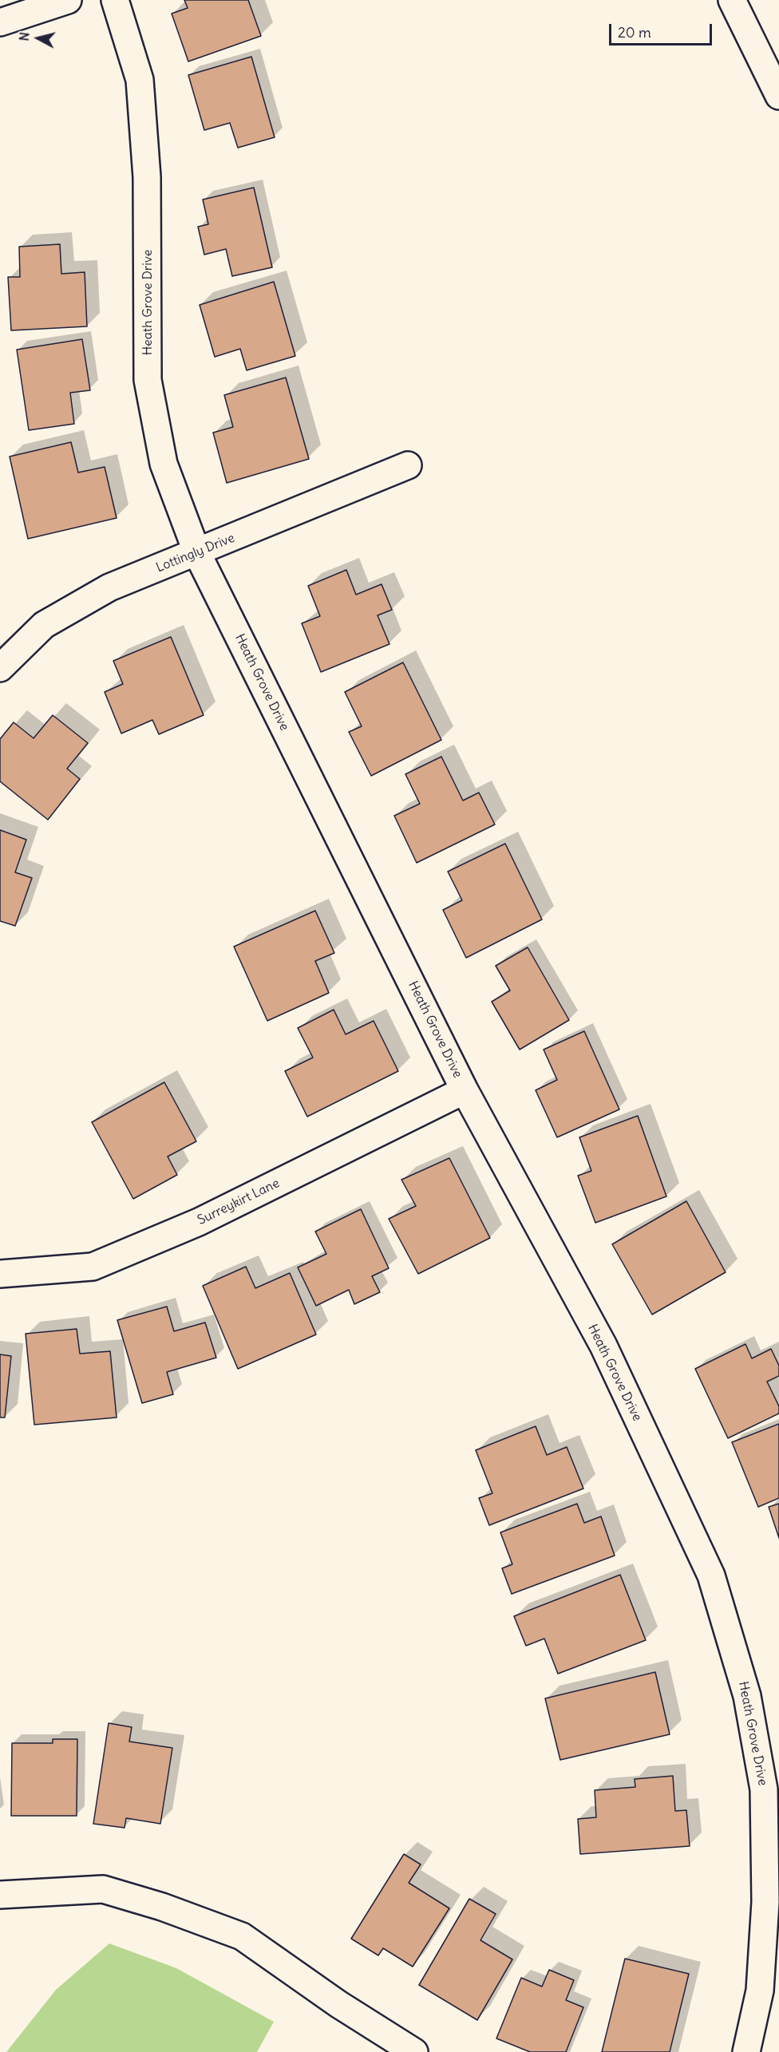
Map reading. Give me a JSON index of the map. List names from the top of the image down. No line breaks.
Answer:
{"streets":{"street":["Heath Grove Drive","Lottingly Drive","Surreykirt Lane"]},"crossings":[["Heath Grove Drive","Lottingly Drive"],["Heath Grove Drive","Surreykirt Lane"]],"scale_bar":"20 m","north":"left"}
